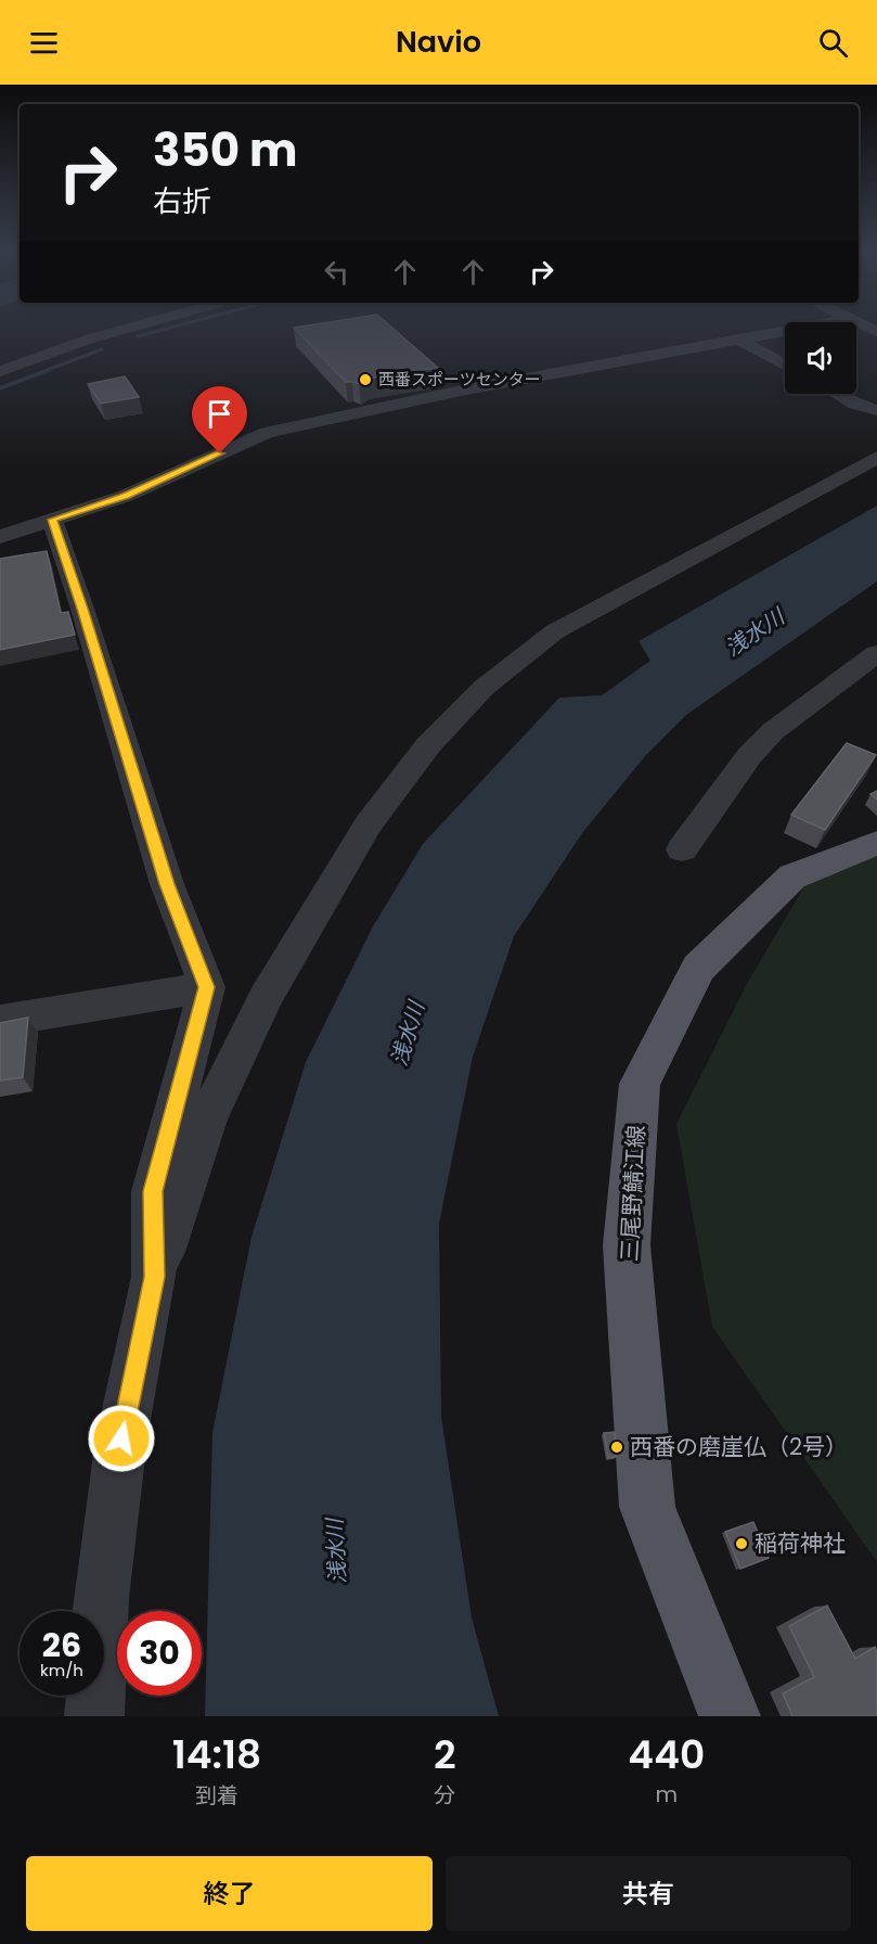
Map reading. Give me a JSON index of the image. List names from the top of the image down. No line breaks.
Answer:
{"streets":{"main road":["三尾野鯖江線"]},"water":["浅水川"],"places":["西番スポーツセンター","西番の磨崖仏（2号）","稲荷神社"],"page":{"header":"Navio","turn":["350 m","右折"],"speed":"26 km/h","limit":"30","eta":["14:18","到着","2","分","440","m"],"buttons":["終了","共有"]}}
